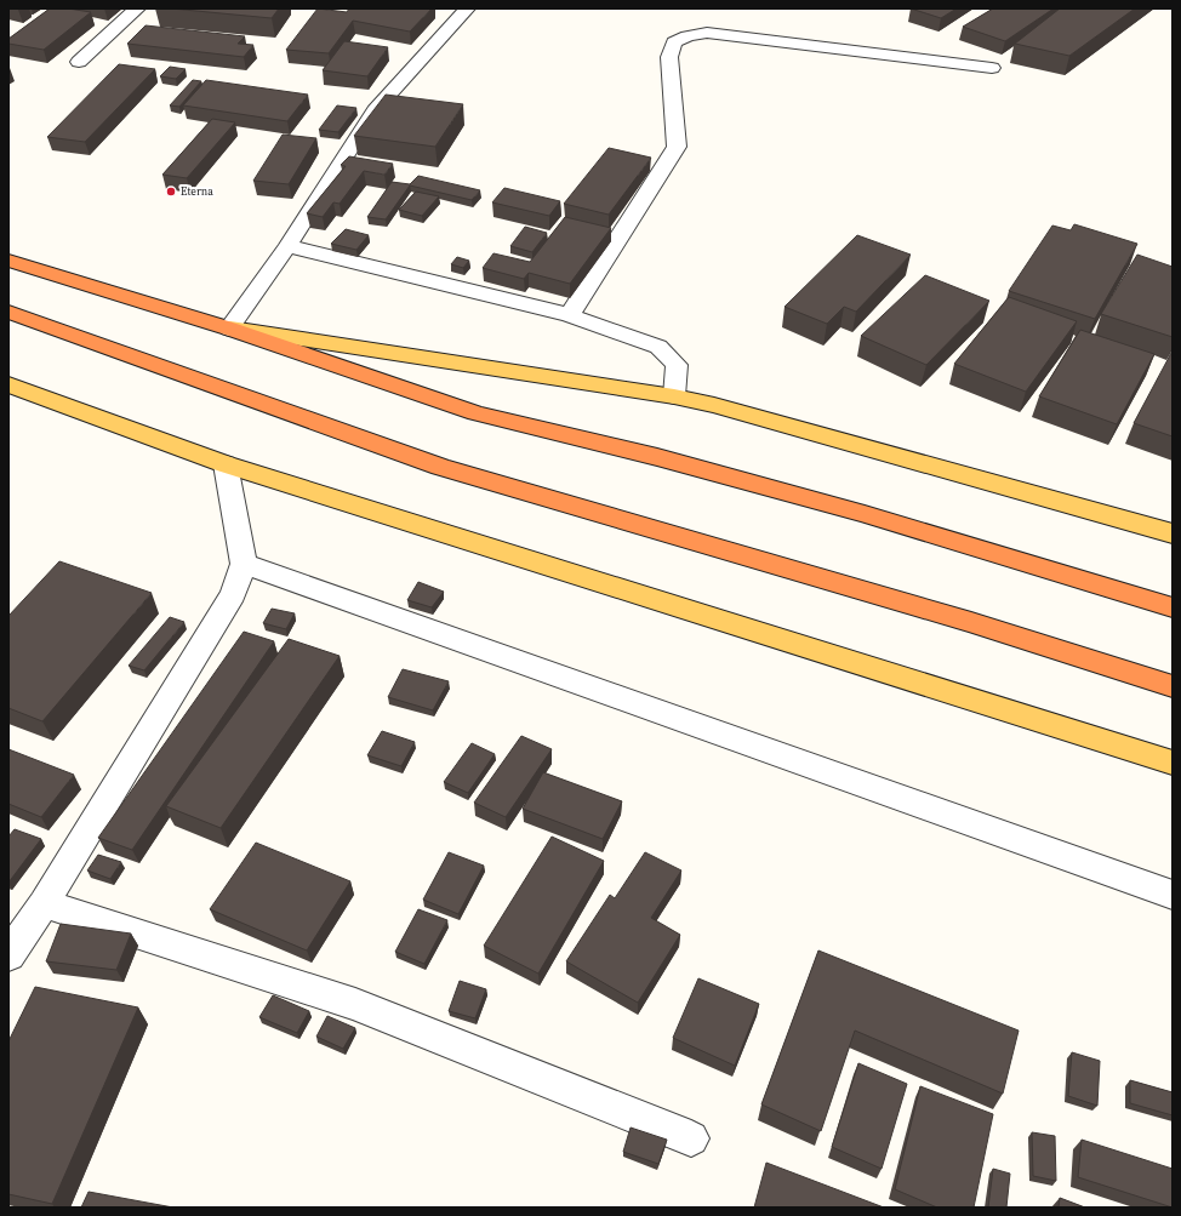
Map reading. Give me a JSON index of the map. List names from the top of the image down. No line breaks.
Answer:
{"places":["Eterna"]}
